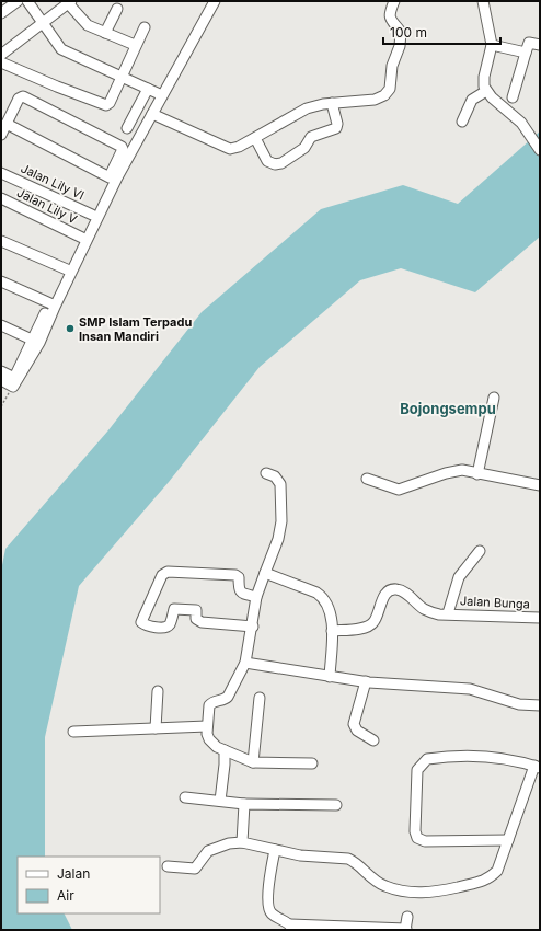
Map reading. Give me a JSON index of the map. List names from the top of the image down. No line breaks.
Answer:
{"streets":{"street":["Jalan Lily VI","Jalan Lily V","Jalan Bunga"]},"districts":["Bojongsempu"],"places":["SMP Islam Terpadu Insan Mandiri"],"legend":["Jalan","Air"],"scale_bar":"100 m"}
